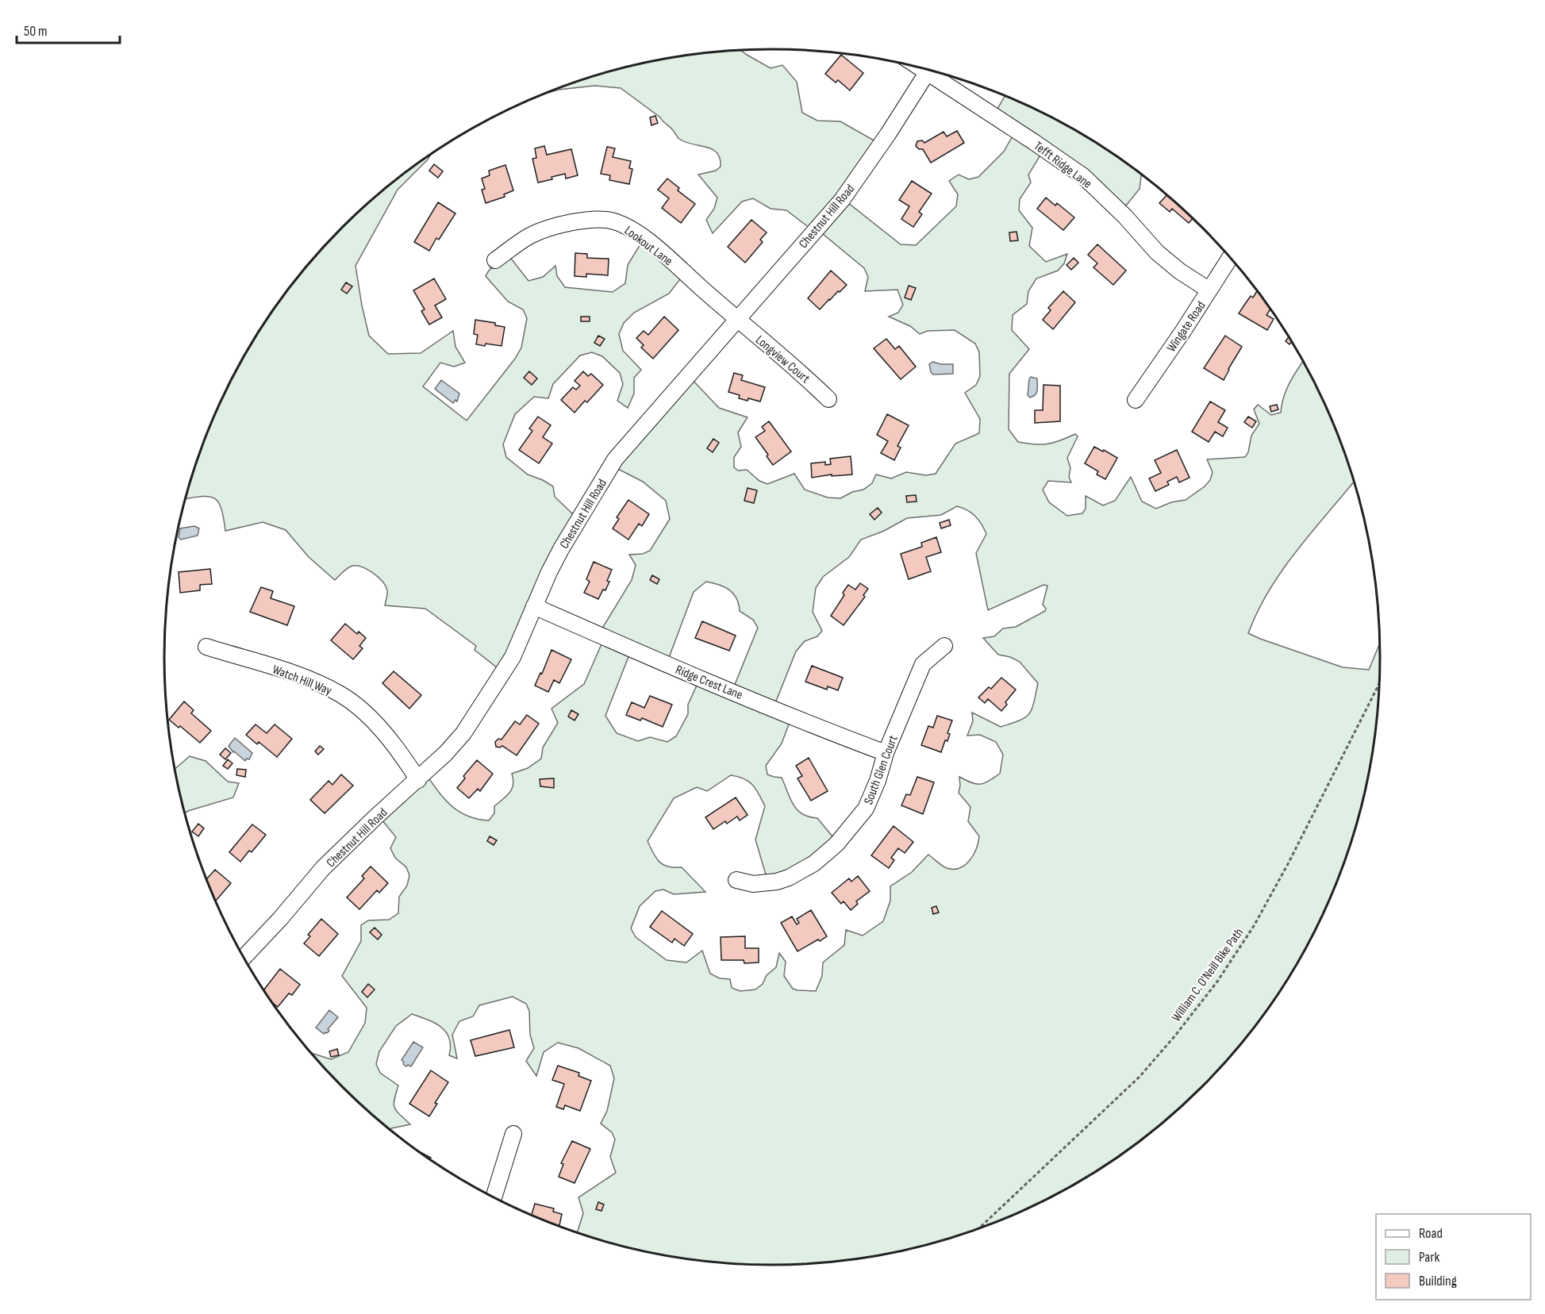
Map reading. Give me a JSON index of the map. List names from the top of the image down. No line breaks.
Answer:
{"streets":{"street":["Tefft Ridge Lane","Chestnut Hill Road","Lookout Lane","Wingate Road","Longview Court","Watch Hill Way","Ridge Crest Lane","South Glen Court"],"path":["William C. O'Neill Bike Path"]},"crossings":[["Tefft Ridge Lane","Wingate Road"],["Chestnut Hill Road","Lookout Lane"],["Chestnut Hill Road","Longview Court"],["Chestnut Hill Road","Watch Hill Way"],["Chestnut Hill Road","Ridge Crest Lane"],["Lookout Lane","Longview Court"],["Ridge Crest Lane","South Glen Court"]],"legend":["Road","Park","Building"],"scale_bar":"50 m"}
